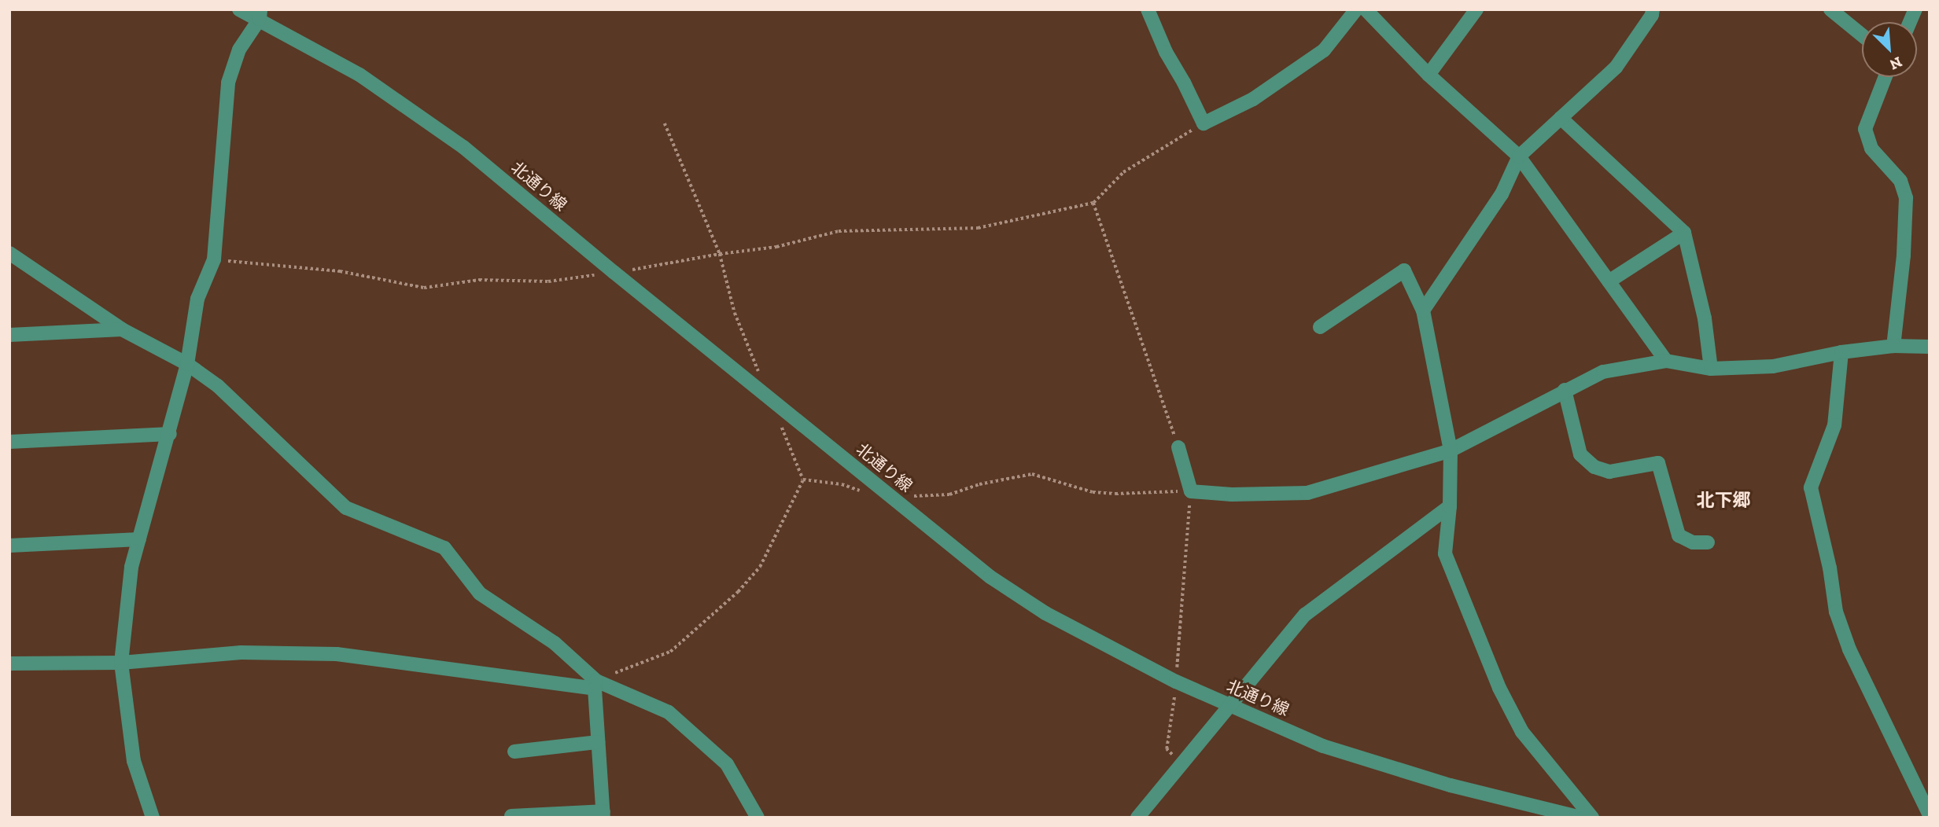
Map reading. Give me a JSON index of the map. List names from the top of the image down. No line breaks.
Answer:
{"streets":{"street":["北通り線"]},"districts":["北下郷"],"north":"bottom right"}
